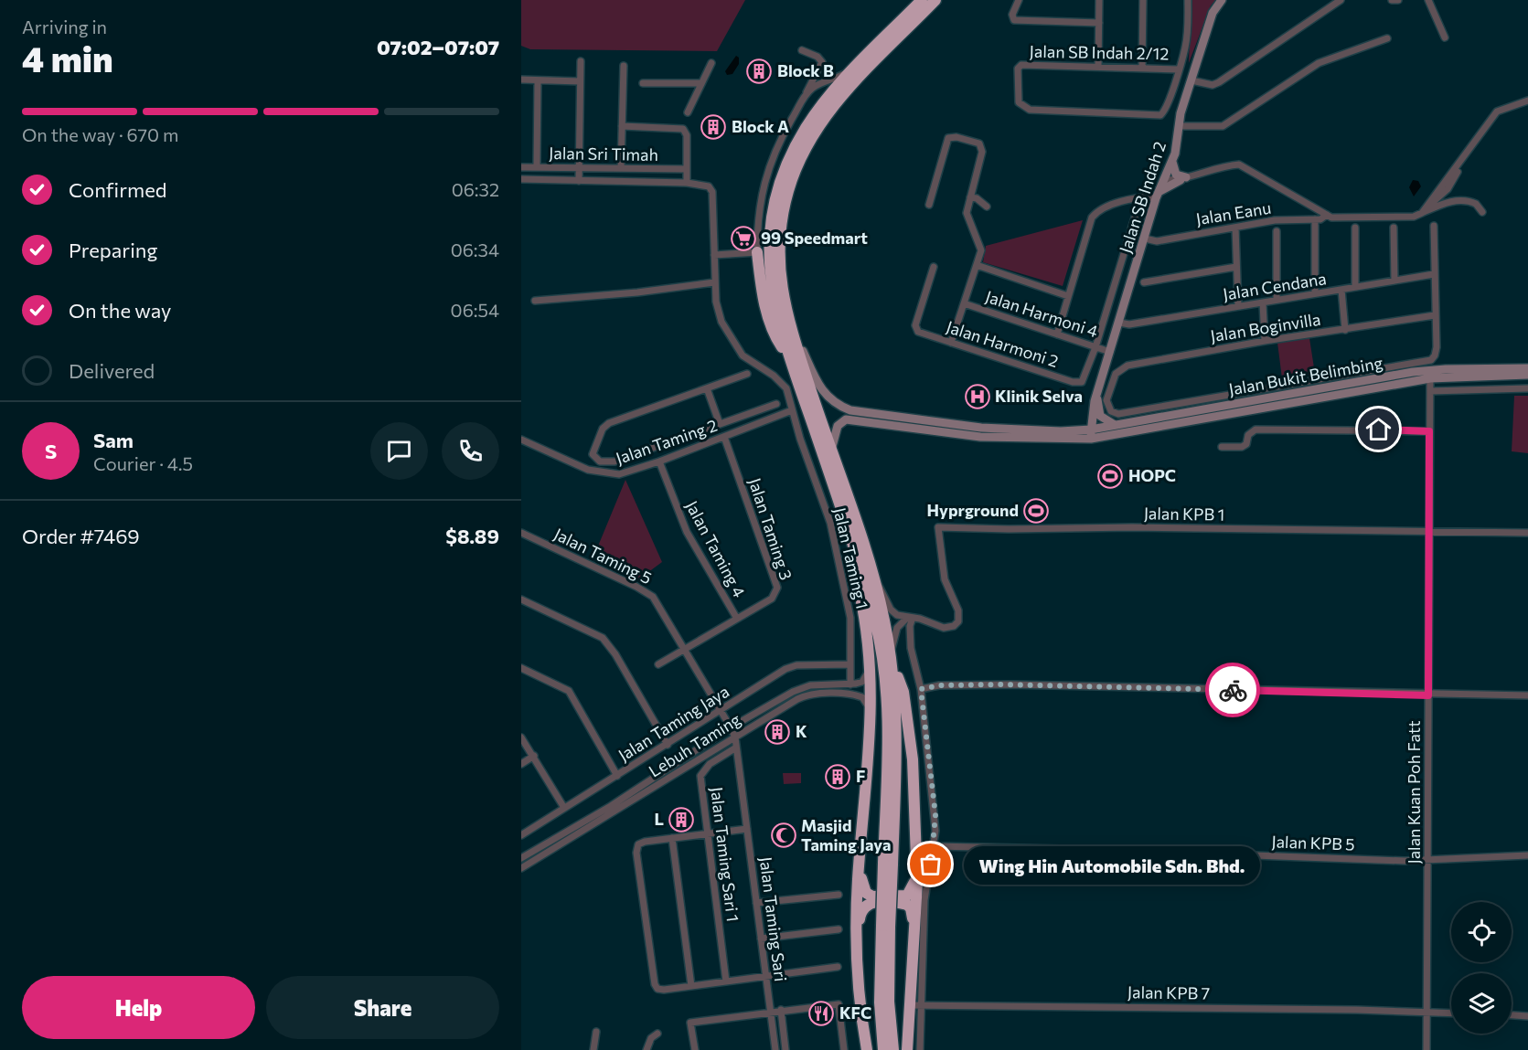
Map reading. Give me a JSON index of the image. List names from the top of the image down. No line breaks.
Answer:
{"streets":{"main road":["Jalan SB Indah 2","Jalan Bukit Belimbing"],"street":["Jalan SB Indah 2/12","Jalan Sri Timah","Jalan Eanu","Jalan Cendana","Jalan Harmoni 4","Jalan Boginvilla","Jalan Harmoni 2","Jalan Taming 2","Jalan KPB 1","Jalan Taming 3","Jalan Taming 4","Jalan Taming 5","Jalan Taming 1","Jalan Taming Jaya","Lebuh Taming","Jalan Kuan Poh Fatt","Jalan KPB 5","Jalan Taming Sari 1","Jalan Taming Sari","Jalan KPB 7"]},"crossings":[["Jalan SB Indah 2","Jalan Eanu"],["Jalan SB Indah 2","Jalan Cendana"],["Jalan SB Indah 2","Jalan Harmoni 4"],["Jalan SB Indah 2","Jalan Bukit Belimbing"],["Jalan Harmoni 4","Jalan Harmoni 2"],["Jalan Bukit Belimbing","Jalan Kuan Poh Fatt"],["Jalan Taming 2","Jalan Taming 3"],["Jalan Taming 2","Jalan Taming 4"],["Jalan Taming 2","Jalan Taming 1"],["Jalan KPB 1","Jalan Kuan Poh Fatt"],["Jalan Taming 3","Jalan Taming 4"],["Jalan Taming 3","Jalan Taming 5"],["Jalan Taming 5","Jalan Taming Jaya"],["Jalan Taming 5","Lebuh Taming"],["Jalan Taming 5","Jalan Taming Sari"],["Jalan Taming 1","Jalan Taming Jaya"],["Jalan Taming 1","Lebuh Taming"],["Lebuh Taming","Jalan Taming Sari"],["Jalan Kuan Poh Fatt","Jalan KPB 5"],["Jalan Kuan Poh Fatt","Jalan KPB 7"],["Jalan Taming Sari 1","Jalan Taming Sari"]],"places":{"building":["Block B","Block A","K","F","L"],"supermarket":["99 Speedmart"],"hospital":["Klinik Selva"],"sports":["HOPC","Hyprground"],"mosque":["Masjid Taming Jaya"],"other":["Wing Hin Automobile Sdn. Bhd."],"restaurant":["KFC"]},"page":{"heading":["4 min","Arriving in","07:02–07:07"],"panel":["Sam","Courier · 4.5","Order #7469","$8.89"],"bar":"On the way · 670 m","list":[["Confirmed","06:32"],["Preparing","06:34"],["On the way","06:54"],"Delivered"],"round":"S","bubble":"Wing Hin Automobile Sdn. Bhd.","buttons":["Help","Share"]}}
